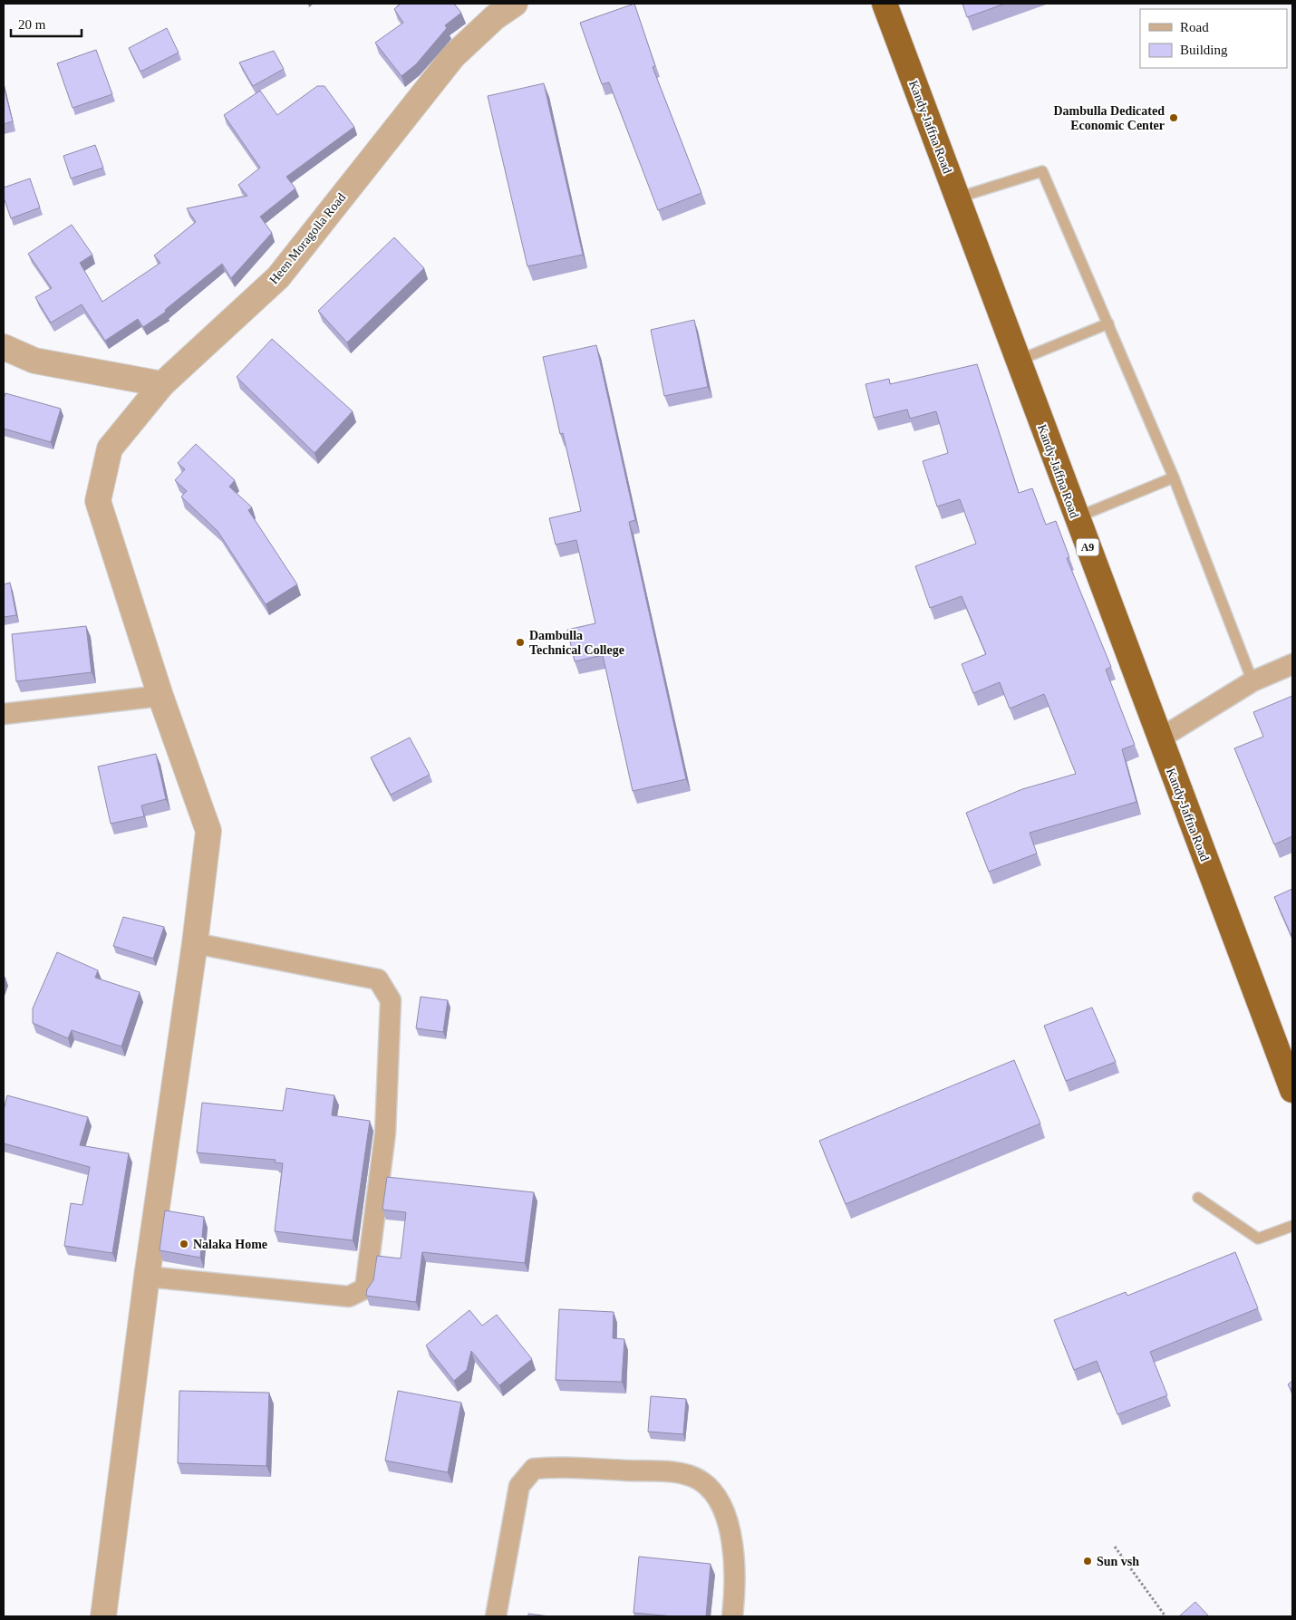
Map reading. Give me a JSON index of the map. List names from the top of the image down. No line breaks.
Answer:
{"streets":{"highway":["Kandy-Jaffna Road","A9"],"street":["Heen Moragolla Road"]},"places":["Dambulla Dedicated Economic Center","Dambulla Technical College","Nalaka Home","Sun vsh"],"legend":["Road","Building"],"scale_bar":"20 m"}
